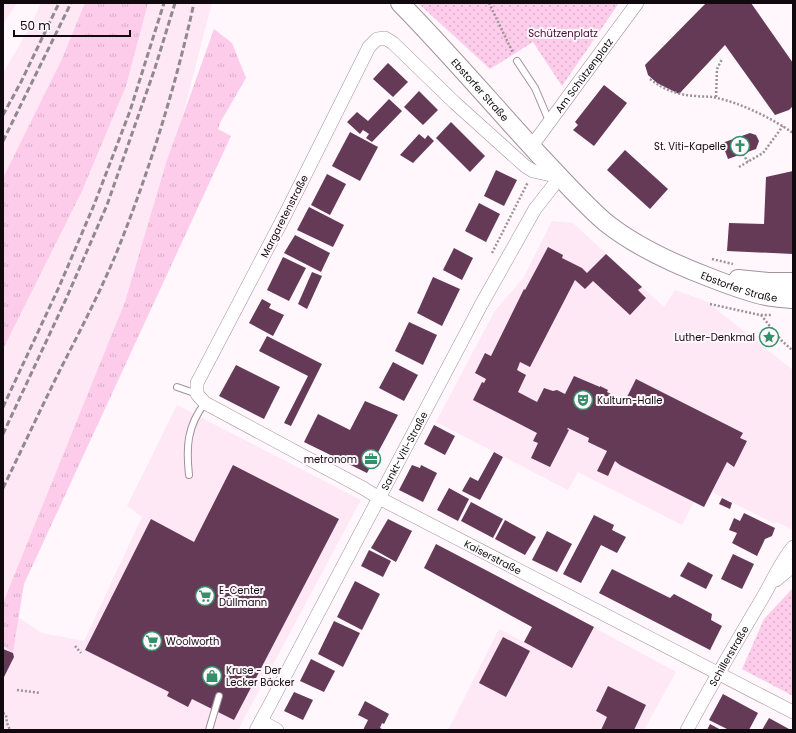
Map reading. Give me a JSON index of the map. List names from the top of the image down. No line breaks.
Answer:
{"streets":{"main road":["Ebstorfer Straße"],"street":["Am Schützenplatz","Margaretenstraße","Sankt-Viti-Straße","Kaiserstraße","Schillerstraße"]},"crossings":[["Am Schützenplatz","Ebstorfer Straße"],["Ebstorfer Straße","Sankt-Viti-Straße"],["Margaretenstraße","Kaiserstraße"],["Sankt-Viti-Straße","Kaiserstraße"],["Kaiserstraße","Schillerstraße"]],"parks":["Schützenplatz"],"places":{"church":["St. Viti-Kapelle"],"place":["Luther-Denkmal"],"theatre":["Kulturn-Halle"],"office":["metronom"],"supermarket":["E-Center Düllmann","Woolworth"],"shop":["Kruse - Der Lecker Bäcker"]},"scale_bar":"50 m"}
